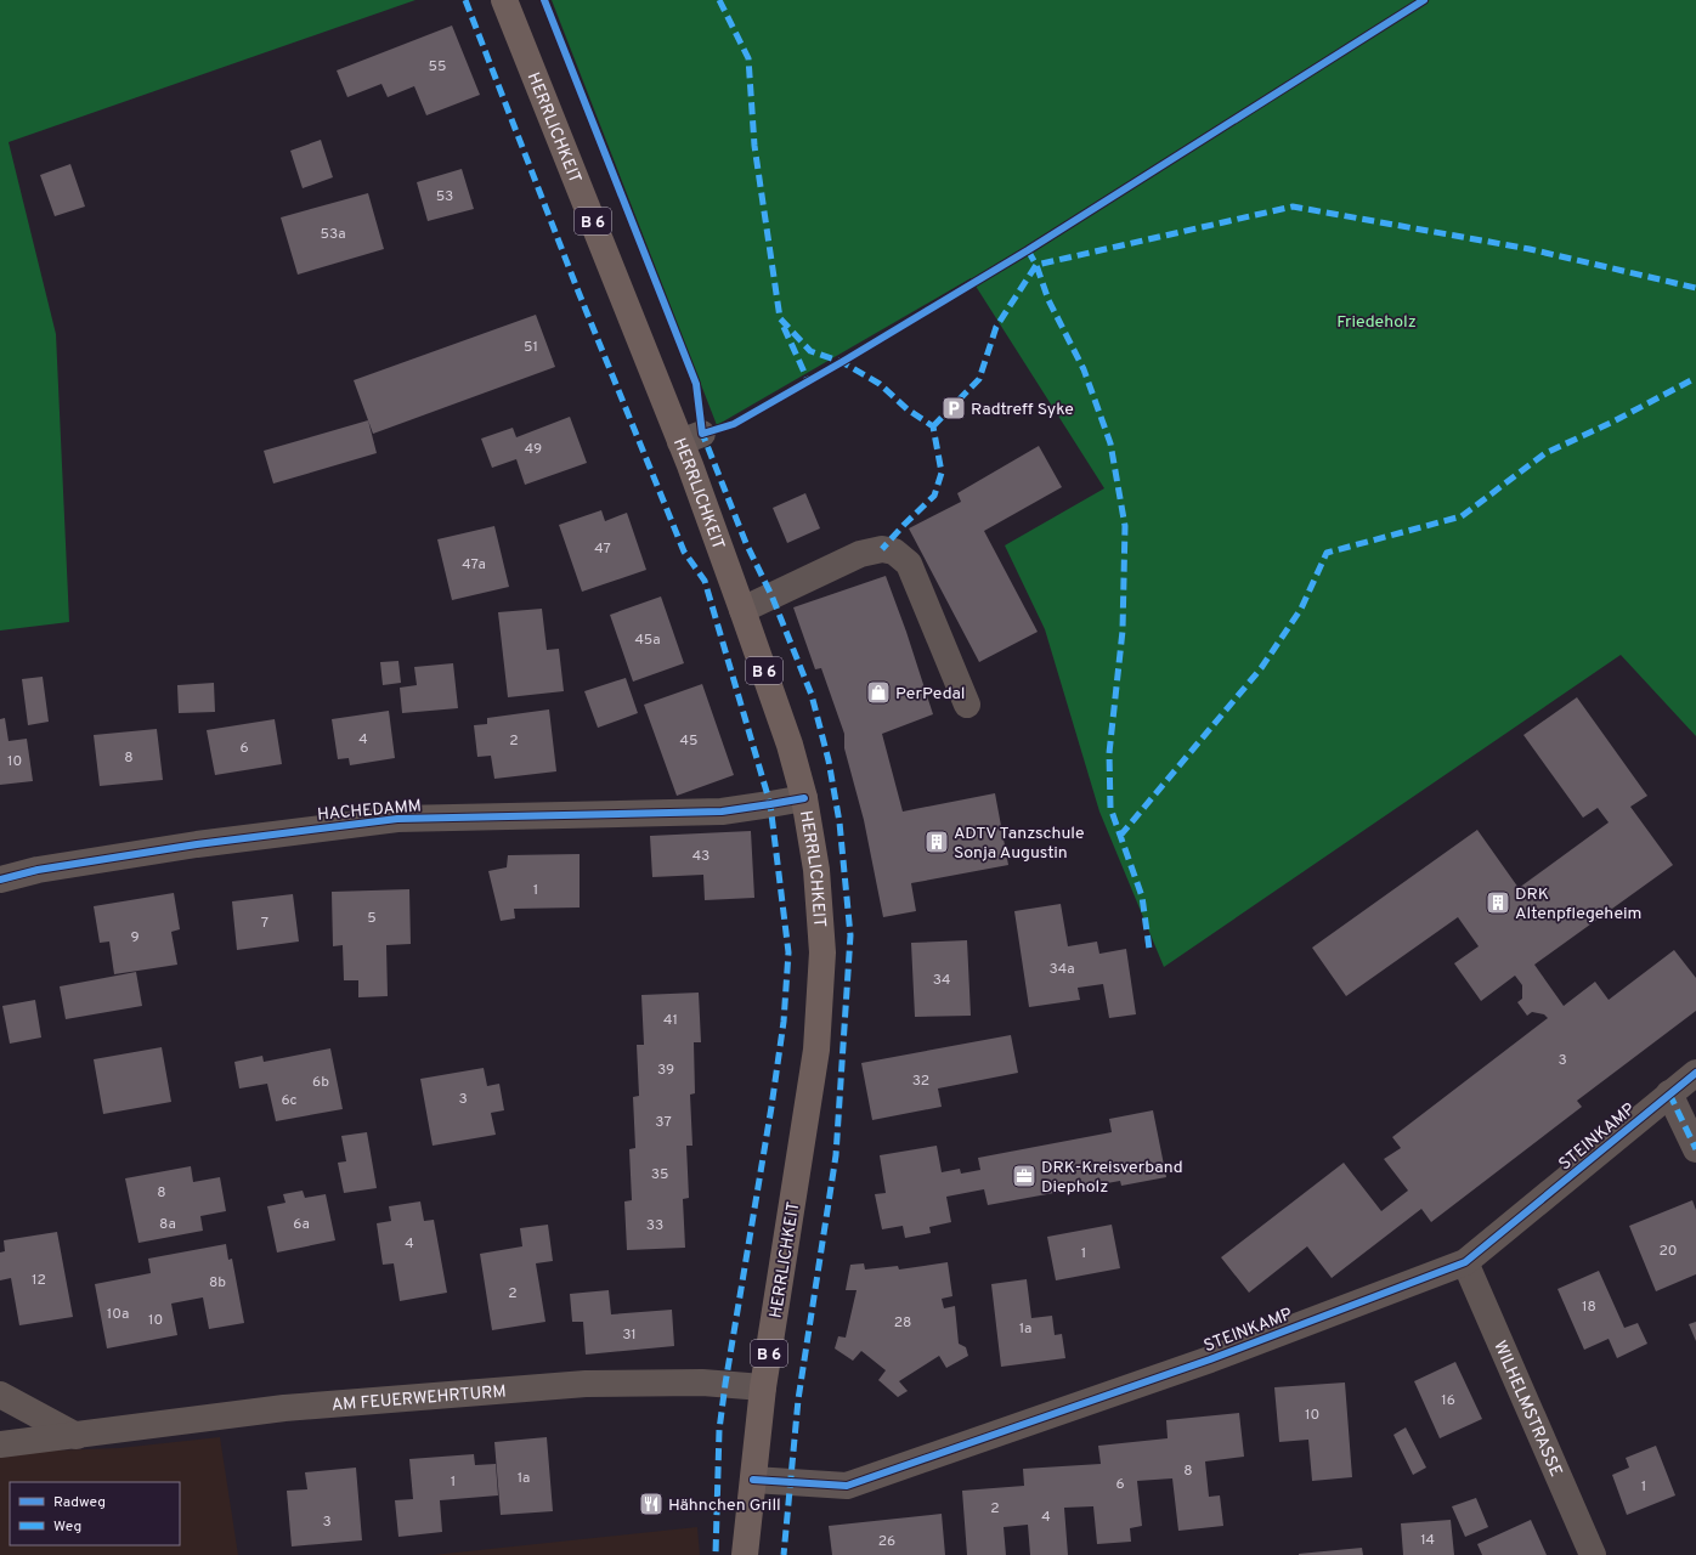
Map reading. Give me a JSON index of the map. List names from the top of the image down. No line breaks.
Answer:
{"streets":{"main road":["HERRLICHKEIT","B 6"],"street":["HACHEDAMM","STEINKAMP","AM FEUERWEHRTURM","WILHELMSTRASSE"]},"crossings":[["HERRLICHKEIT","HACHEDAMM"],["HERRLICHKEIT","STEINKAMP"],["HERRLICHKEIT","AM FEUERWEHRTURM"],["STEINKAMP","WILHELMSTRASSE"]],"parks":["Friedeholz"],"places":{"parking":["Radtreff Syke"],"shop":["PerPedal"],"building":["ADTV Tanzschule Sonja Augustin","DRK Altenpflegeheim"],"office":["DRK-Kreisverband Diepholz"],"restaurant":["Hähnchen Grill"]},"house_numbers":["55","53","53a","51","49","47","47a","45a","4","2","45","6","8","10","43","1","5","7","9","34a","34","41","3","39","32","6b","3","6c","37","35","8","8a","6a","33","4","20","1","12","8b","2","18","10a","10","28","1a","31","16","10","8","1a","1","6","1","2","4","3","14","26"],"legend":["Radweg","Weg"]}
